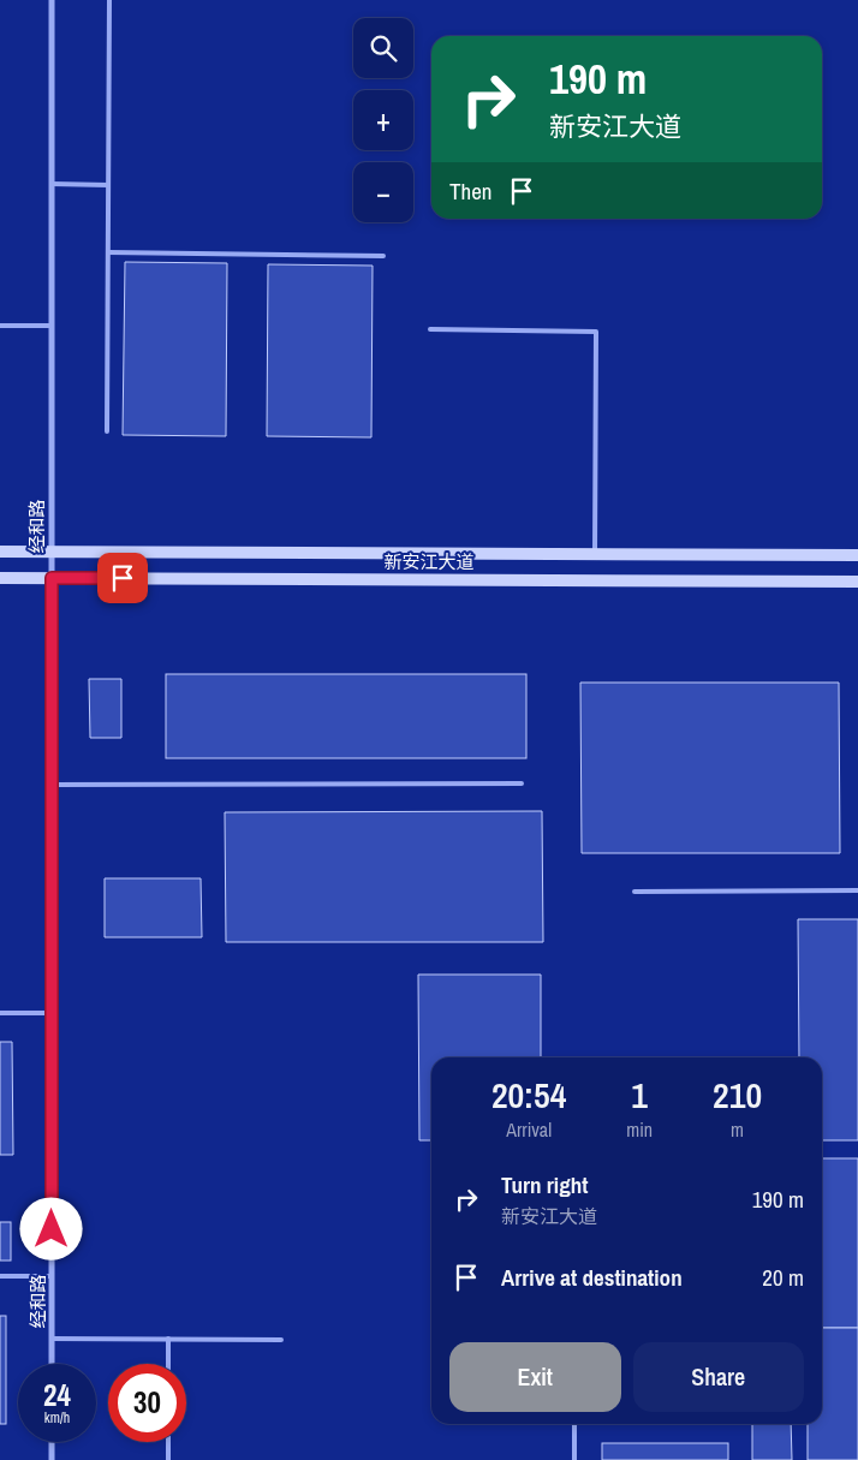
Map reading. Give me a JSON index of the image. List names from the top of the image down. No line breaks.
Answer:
{"streets":{"main road":["新安江大道"],"street":["经和路"]},"crossings":[["经和路","新安江大道"]],"page":{"map_buttons":["+","−"],"turn":["190 m","新安江大道"],"then":"Then","eta":["20:54","Arrival","1","min","210","m"],"list":[{"name":"Turn right","note":"新安江大道","value":"190 m"},{"name":"Arrive at destination","value":"20 m"}],"buttons":["Exit","Share"],"speed":"24 km/h","limit":"30"}}
